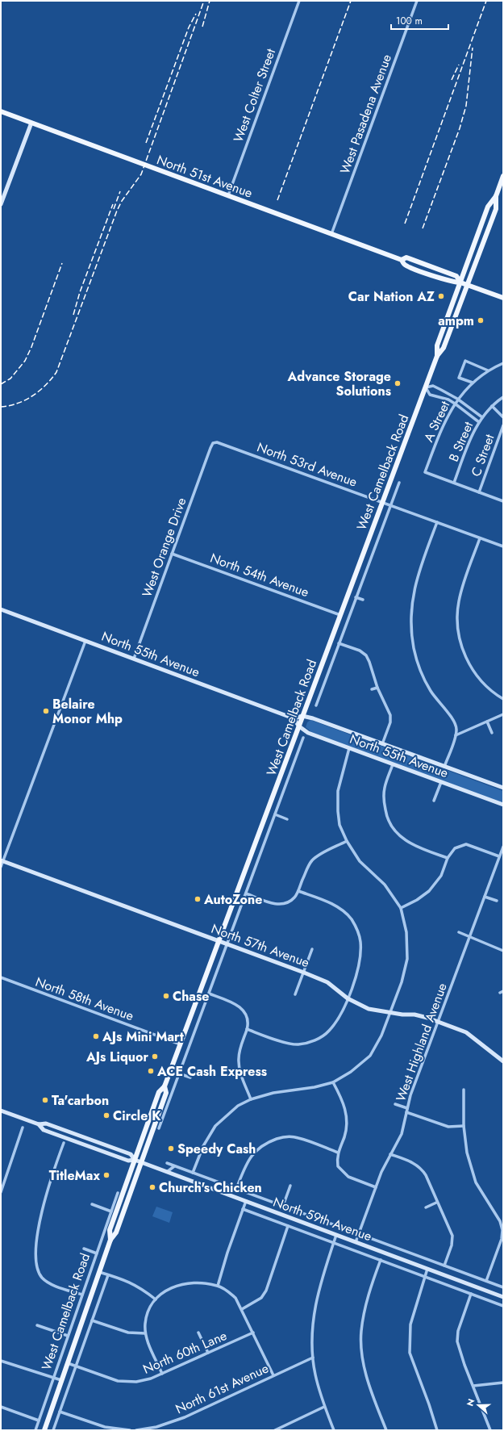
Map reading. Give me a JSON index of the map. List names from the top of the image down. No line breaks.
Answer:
{"streets":{"main road":["North 51st Avenue","West Camelback Road"],"street":["West Colter Street","West Pasadena Avenue","A Street","B Street","C Street","North 53rd Avenue","West Orange Drive","North 54th Avenue","North 55th Avenue","North 57th Avenue","North 58th Avenue","West Highland Avenue","North 59th Avenue","North 60th Lane","North 61st Avenue"]},"crossings":[["West Colter Street","North 51st Avenue"],["West Pasadena Avenue","North 51st Avenue"],["North 51st Avenue","West Camelback Road"],["A Street","B Street"],["North 53rd Avenue","West Camelback Road"],["North 53rd Avenue","West Orange Drive"],["West Camelback Road","North 54th Avenue"],["West Camelback Road","North 55th Avenue"],["West Camelback Road","North 57th Avenue"],["West Camelback Road","North 58th Avenue"],["West Camelback Road","North 59th Avenue"],["West Camelback Road","North 60th Lane"],["West Orange Drive","North 54th Avenue"],["West Orange Drive","North 55th Avenue"],["North 57th Avenue","West Highland Avenue"],["West Highland Avenue","North 59th Avenue"]],"places":["Car Nation AZ","ampm","Advance Storage Solutions","Belaire Monor Mhp","AutoZone","Chase","AJs Mini Mart","AJs Liquor","ACE Cash Express","Ta'carbon","Circle K","Speedy Cash","TitleMax","Church's Chicken"],"scale_bar":"100 m","north":"left"}
